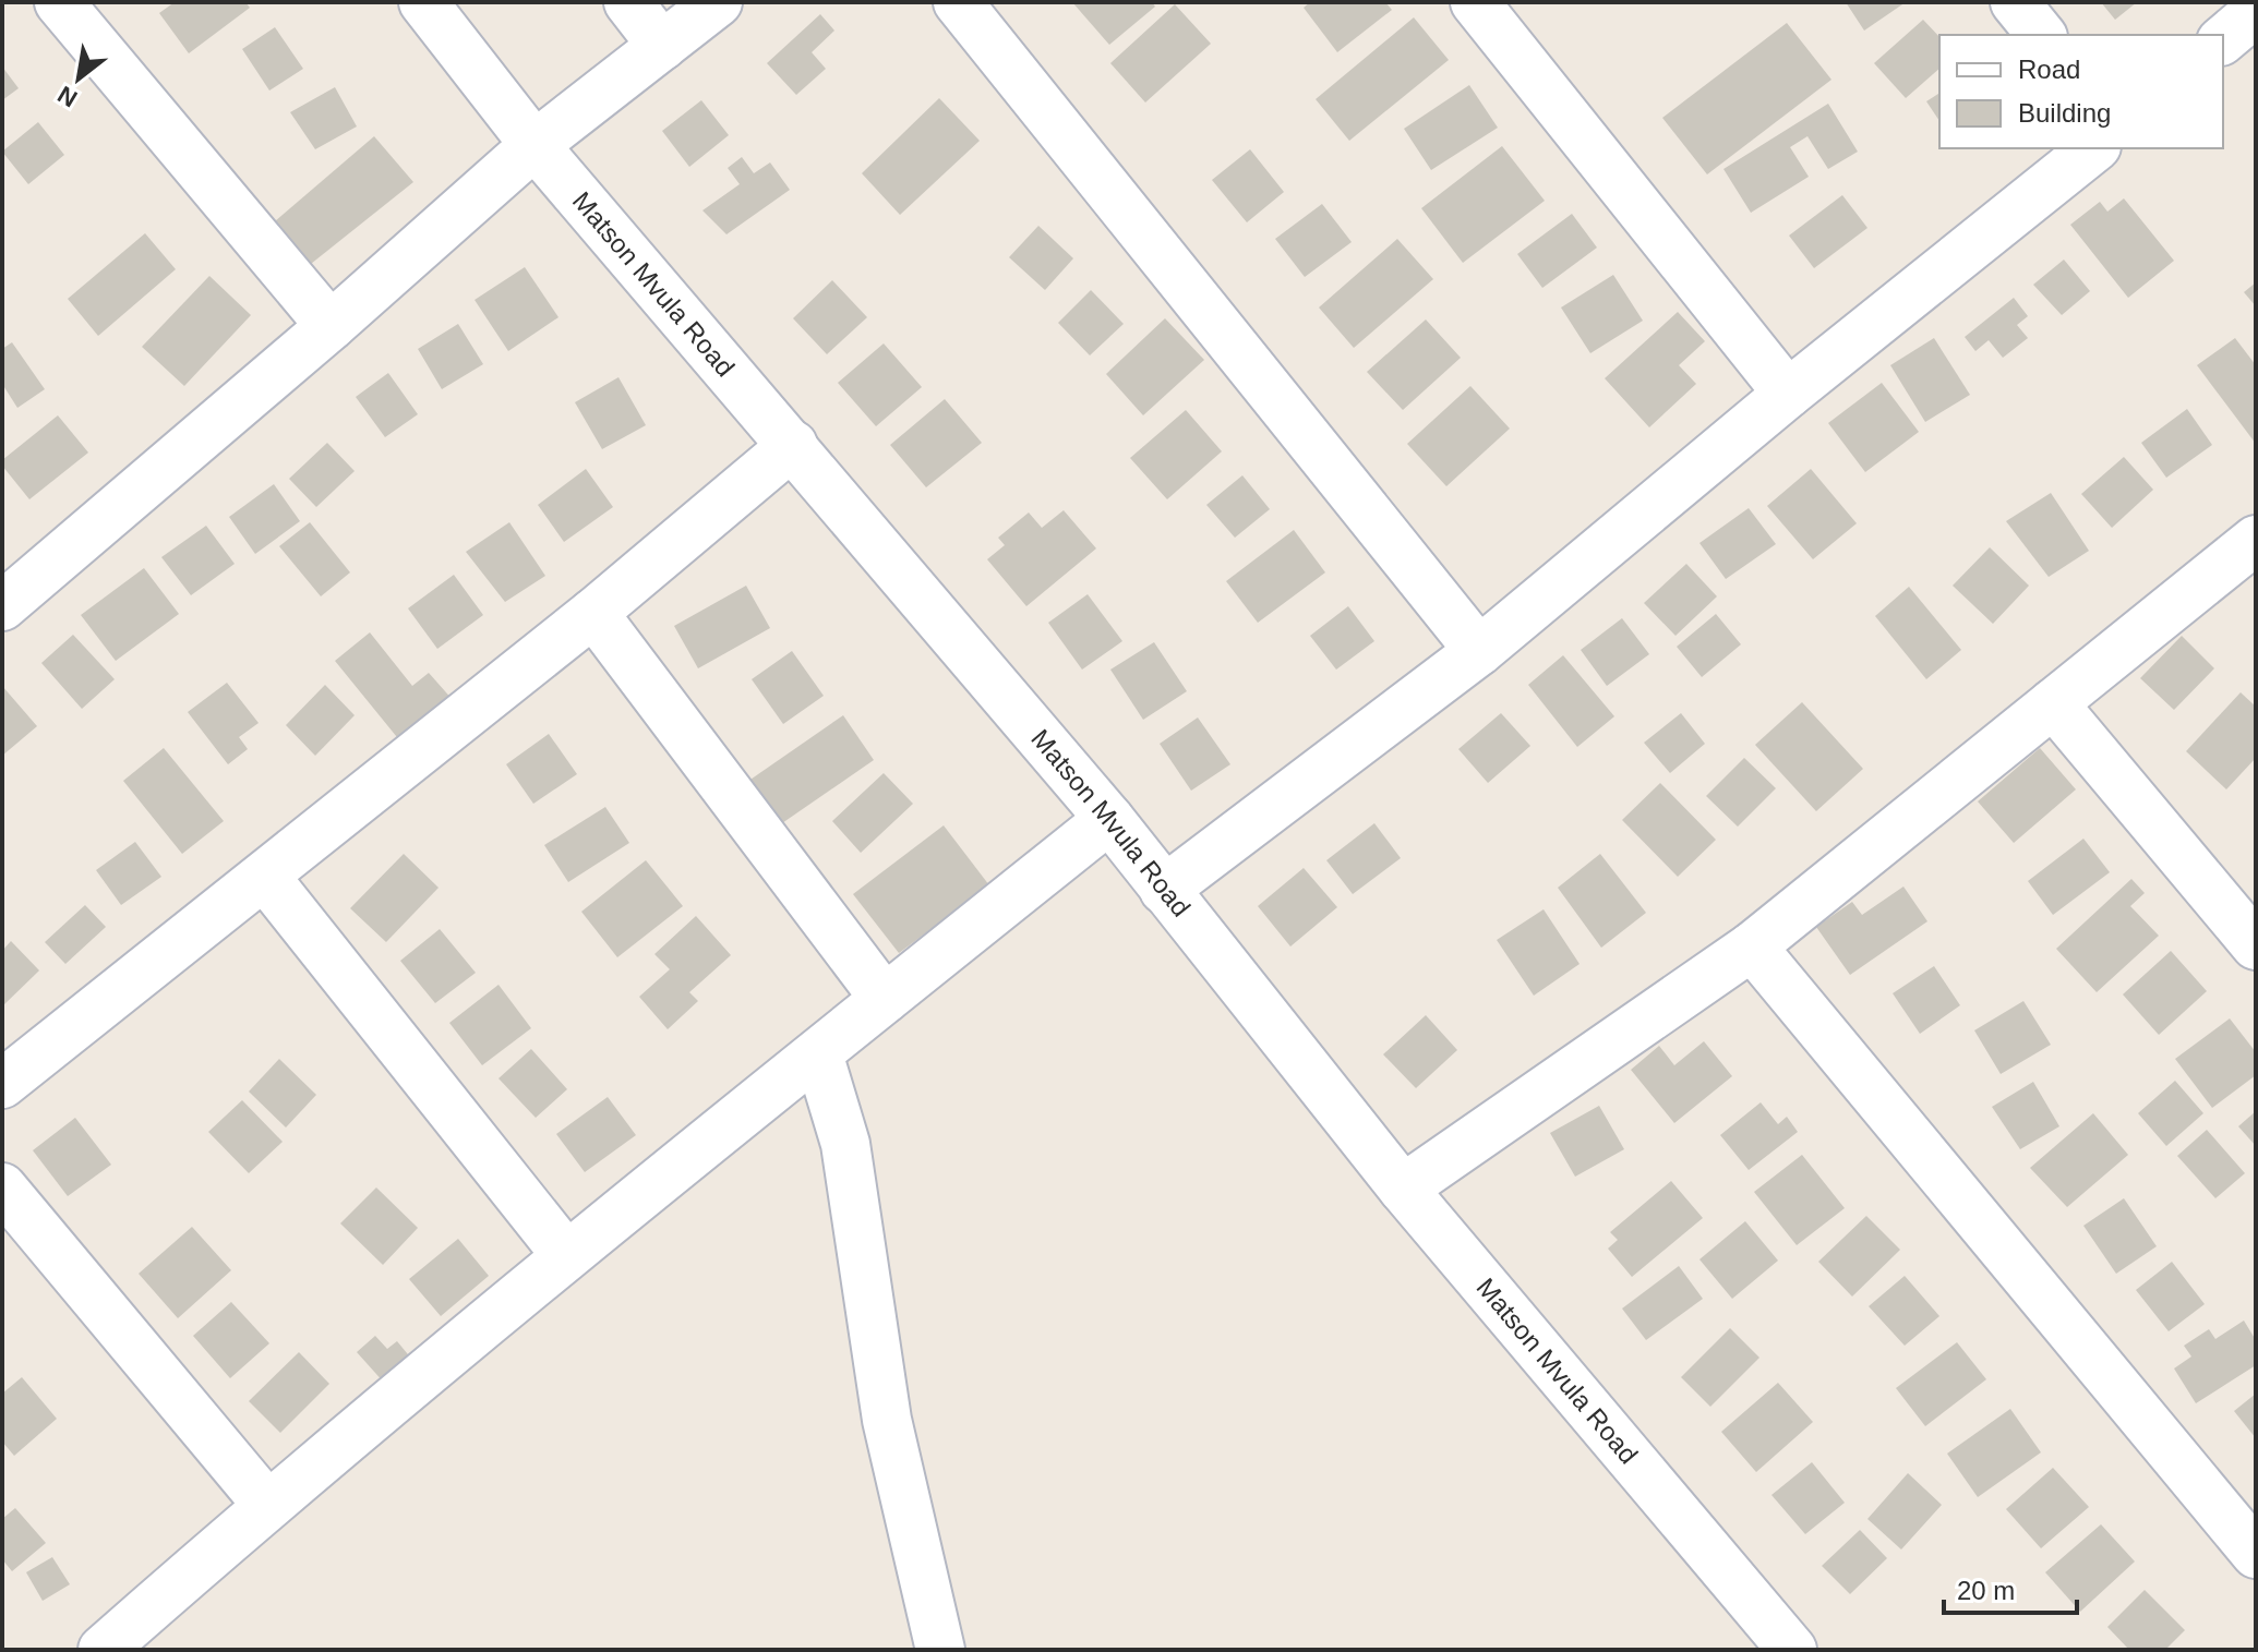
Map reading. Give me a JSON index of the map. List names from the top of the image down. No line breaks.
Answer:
{"streets":{"street":["Matson Mvula Road"]},"legend":["Road","Building"],"scale_bar":"20 m","north":"bottom left"}
